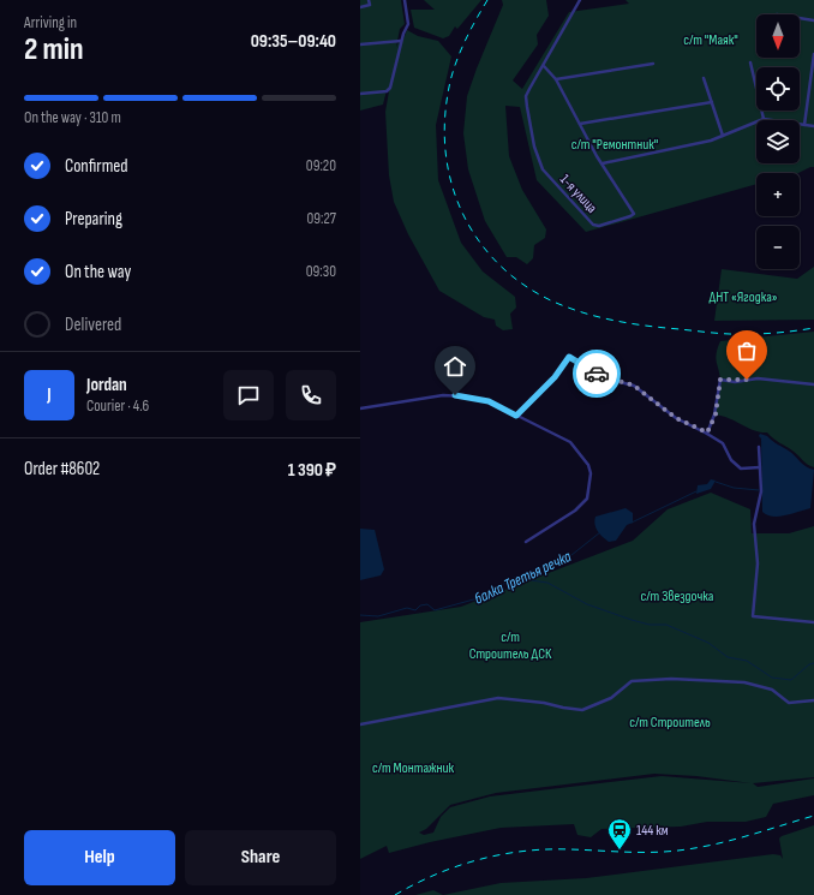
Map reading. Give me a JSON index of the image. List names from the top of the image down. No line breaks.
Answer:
{"streets":{"street":["1-я улица"]},"water":["балка Третья речка"],"parks":["с/т \"Маяк\"","с/т \"Ремонтник\"","ДНТ «Ягодка»","с/т Звездочка","с/т Строитель ДСК","с/т Строитель","с/т Монтажник"],"places":{"station":["144 км"]},"north":"bottom","page":{"heading":["2 min","Arriving in","09:35–09:40"],"panel":["Jordan","Courier · 4.6","Order #8602","1 390 ₽"],"map_buttons":["+","−"],"bar":"On the way · 310 m","list":[["Confirmed","09:20"],["Preparing","09:27"],["On the way","09:30"],"Delivered"],"round":"J","buttons":["Help","Share"]}}
